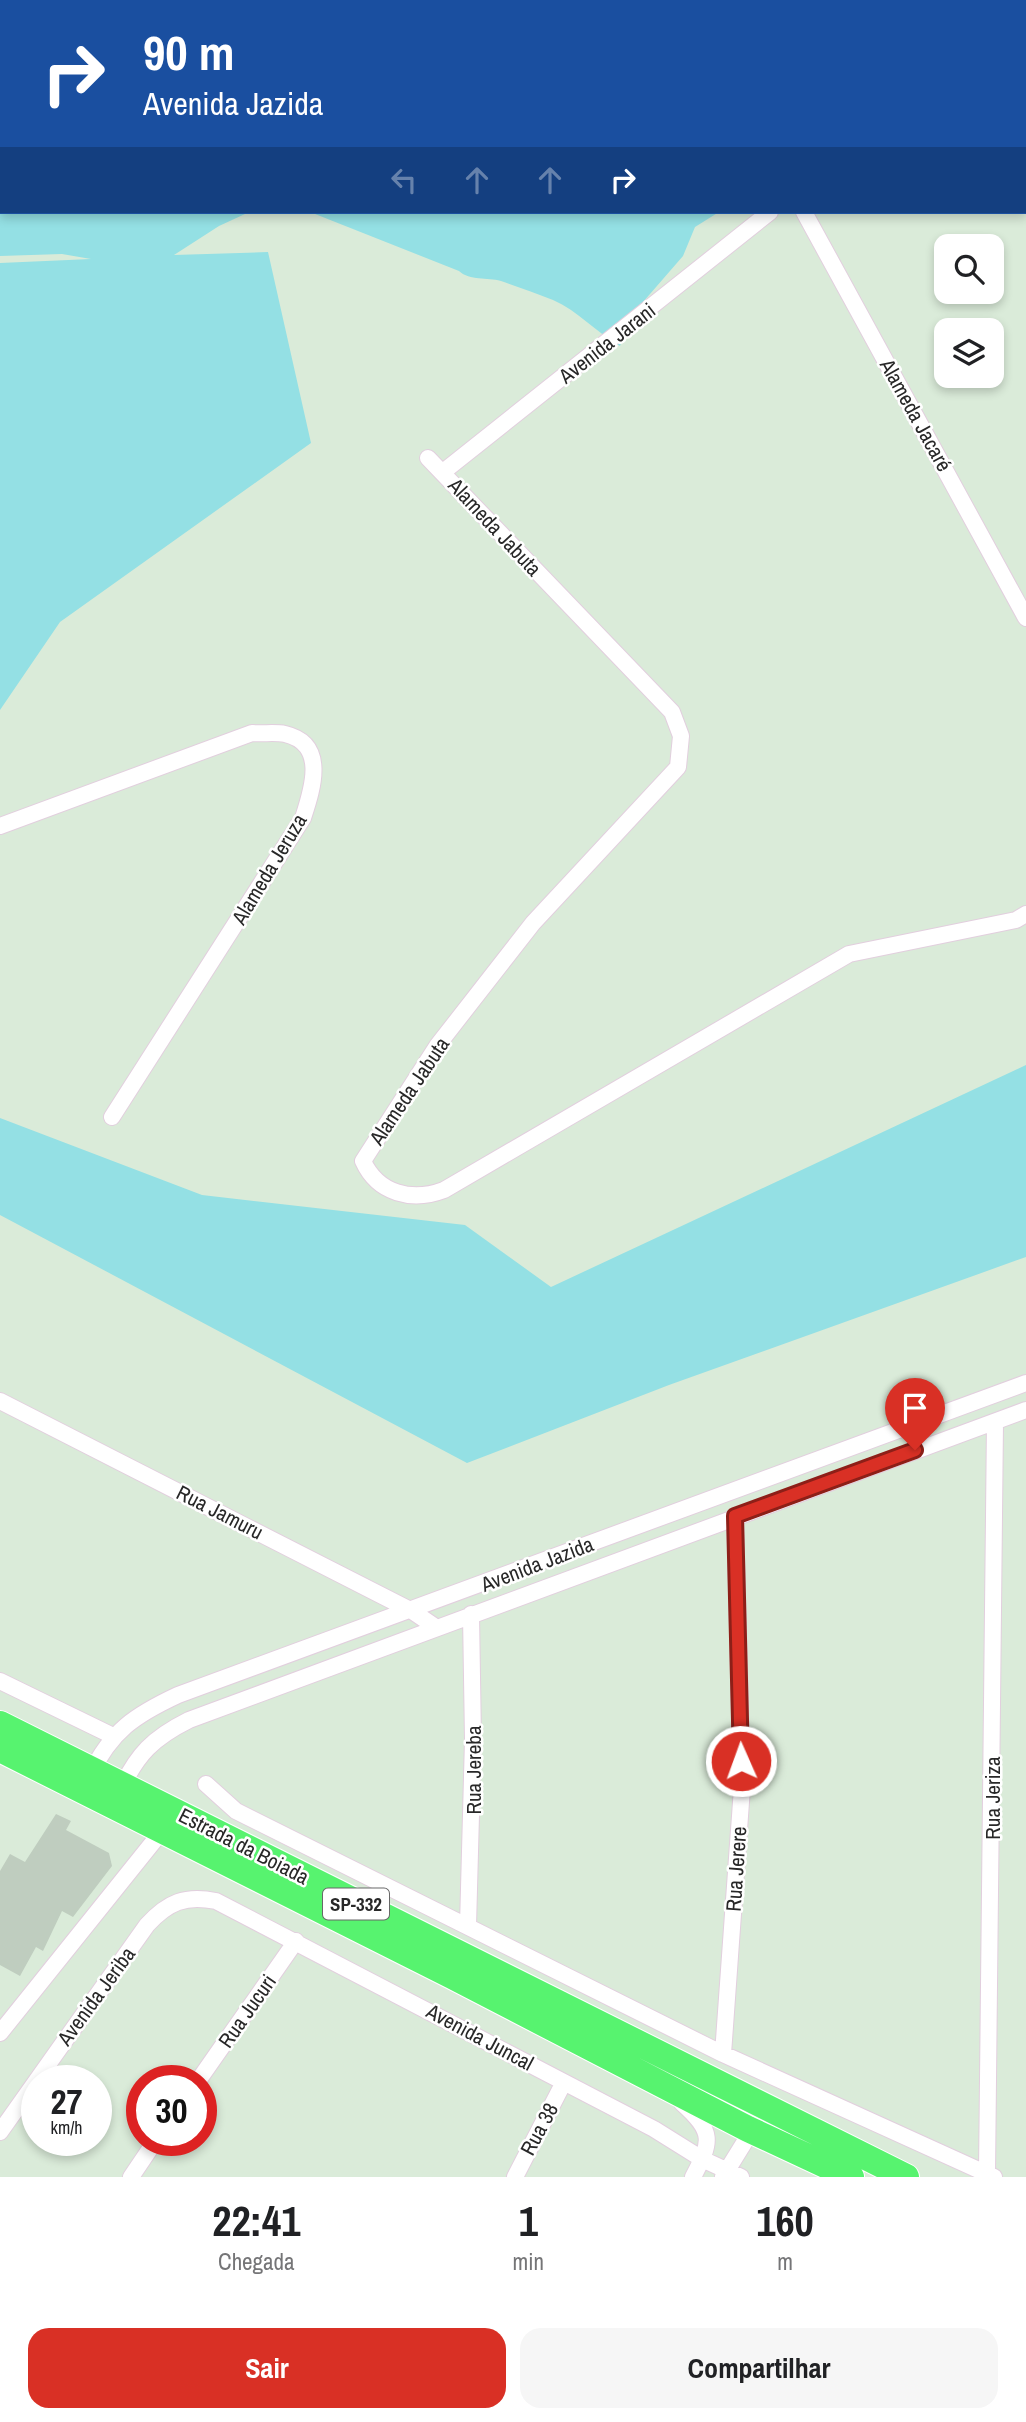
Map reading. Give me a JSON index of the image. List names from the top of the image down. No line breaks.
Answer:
{"streets":{"main road":["Estrada da Boiada","SP-332"],"street":["Avenida Jarani","Alameda Jacaré","Alameda Jabuta","Alameda Jeruza","Rua Jamuru","Avenida Jazida","Rua Jereba","Rua Jeriza","Rua Jerere","Avenida Jeriba","Rua Jucuri","Avenida Juncal","Rua 38"]},"crossings":[["Avenida Jarani","Alameda Jabuta"],["Rua Jamuru","Avenida Jazida"],["Avenida Jazida","Rua Jereba"],["Avenida Jazida","Rua Jeriza"],["Avenida Jazida","Estrada da Boiada"],["Avenida Jazida","Rua Jerere"],["Estrada da Boiada","SP-332"],["Avenida Jeriba","Avenida Juncal"],["Rua Jucuri","Avenida Juncal"],["Avenida Juncal","Rua 38"]],"page":{"turn":["90 m","Avenida Jazida"],"speed":"27 km/h","limit":"30","eta":["22:41","Chegada","1","min","160","m"],"buttons":["Sair","Compartilhar"]}}
